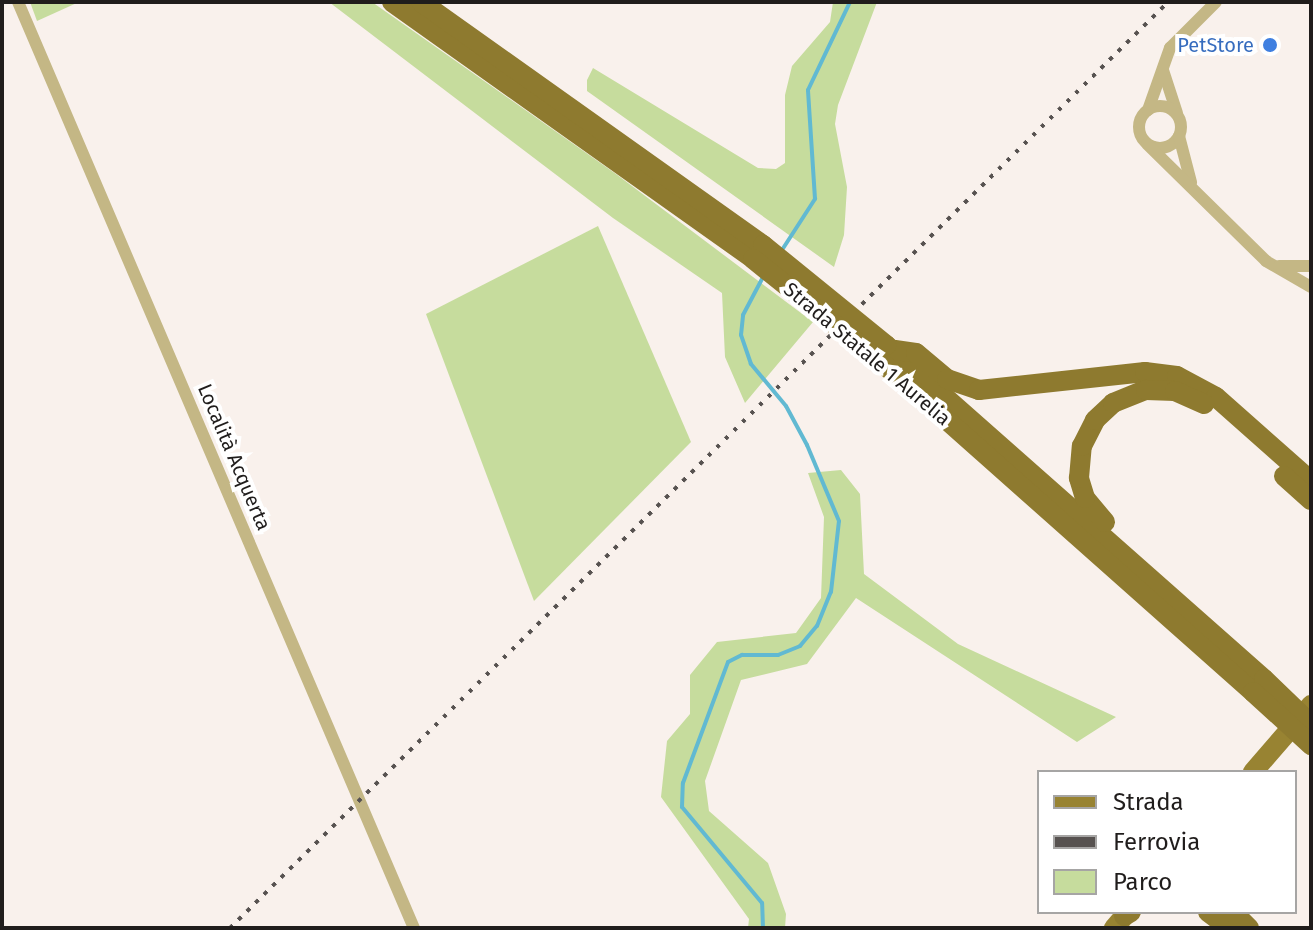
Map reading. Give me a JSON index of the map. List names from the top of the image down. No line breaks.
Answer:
{"streets":{"highway":["Strada Statale 1 Aurelia"],"street":["Località Acquerta"]},"places":["PetStore"],"legend":["Strada","Ferrovia","Parco"]}
